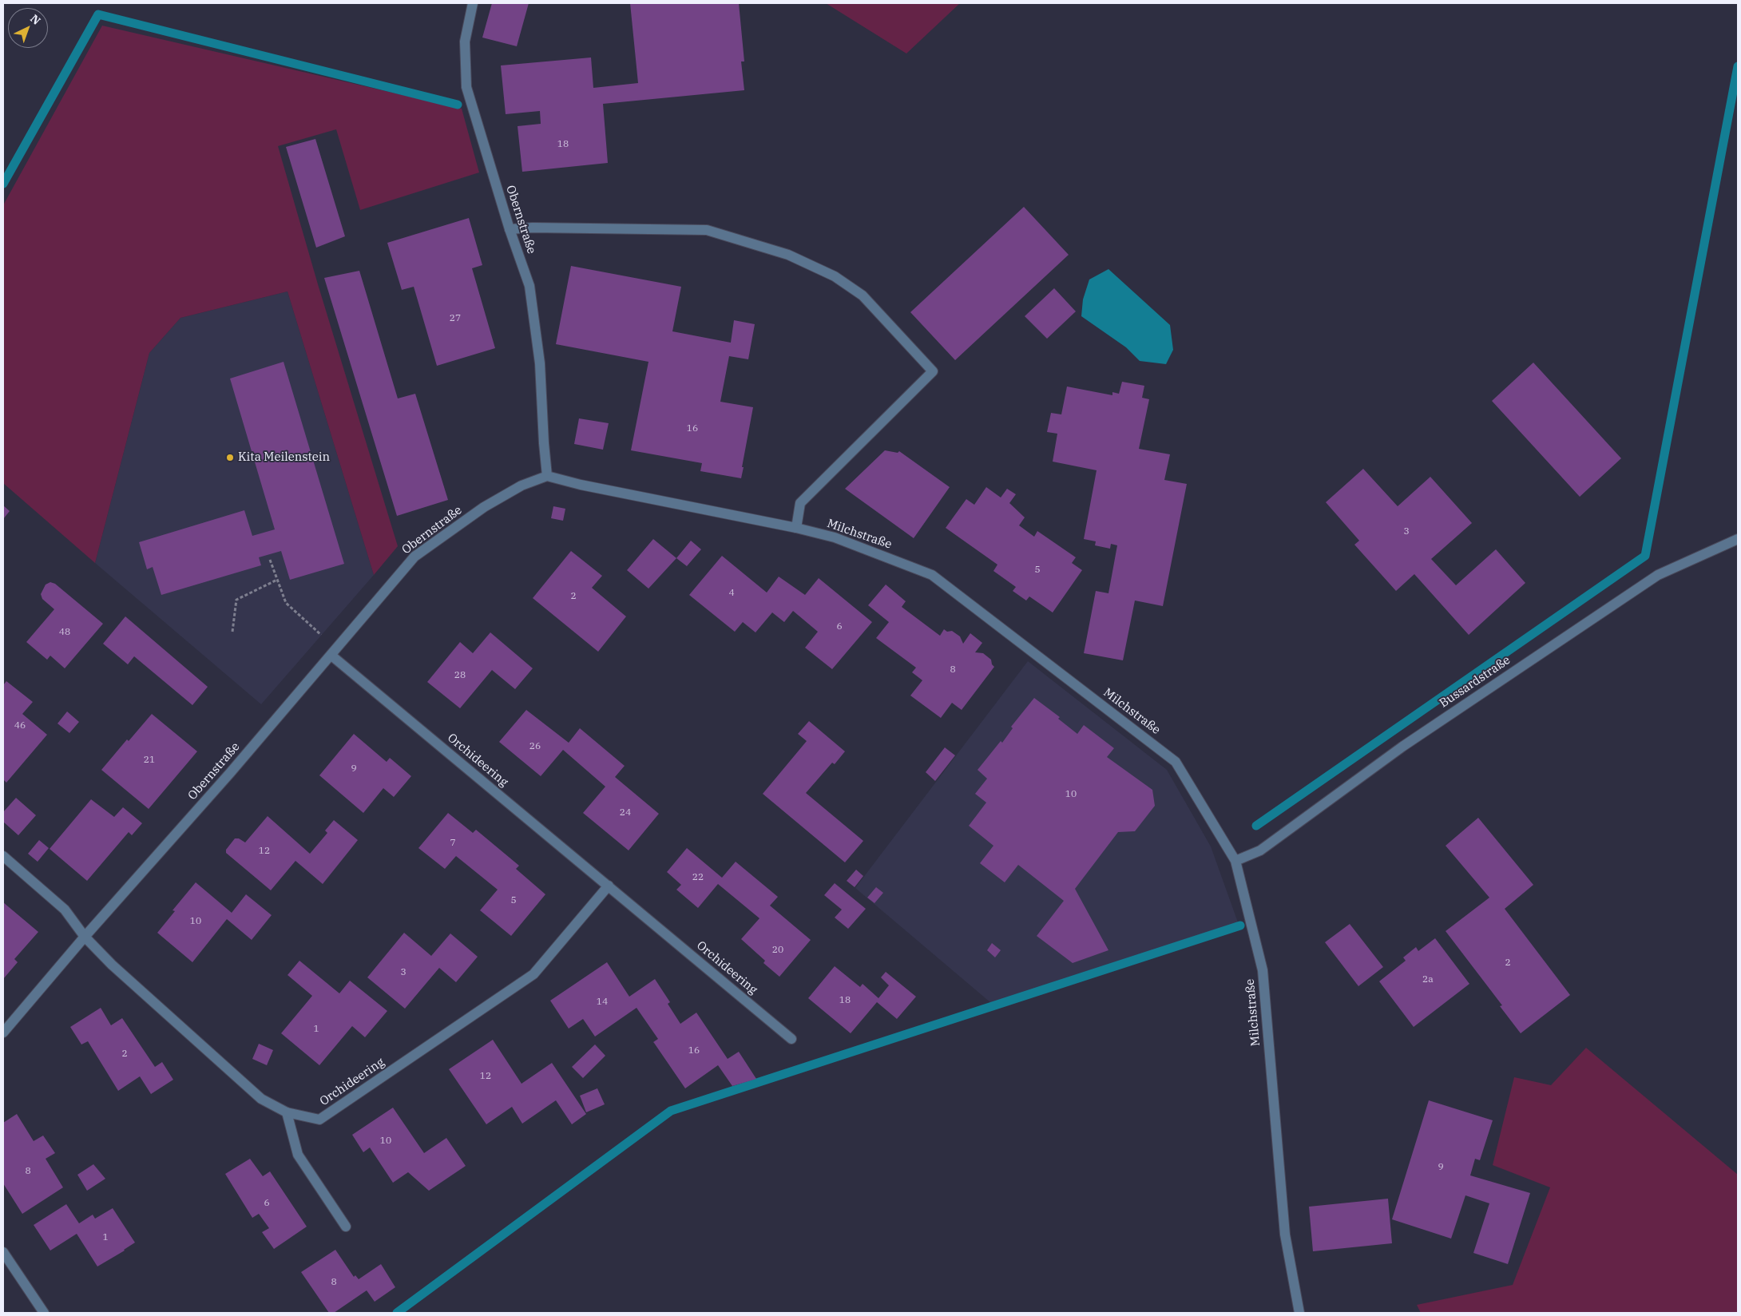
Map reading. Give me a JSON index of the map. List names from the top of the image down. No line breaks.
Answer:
{"streets":{"street":["Obernstraße","Milchstraße","Bussardstraße","Orchideering"]},"crossings":[["Obernstraße","Milchstraße"],["Obernstraße","Orchideering"],["Milchstraße","Bussardstraße"]],"places":["Kita Meilenstein"],"house_numbers":["18","27","16","3","5","4","2","6","48","8","28","46","26","21","9","10","24","7","12","22","5","10","20","2","3","2a","18","14","1","16","2","12","10","9","8","6","1","8"],"north":"top right"}
